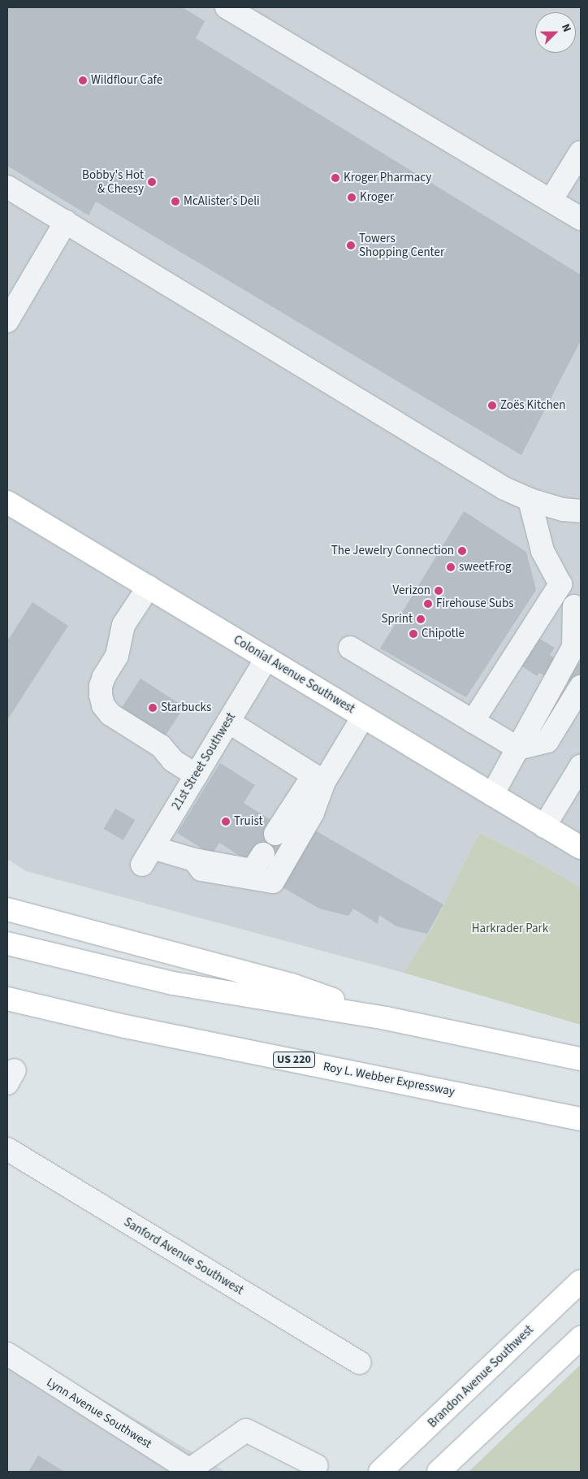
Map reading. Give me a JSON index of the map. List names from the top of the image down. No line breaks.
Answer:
{"streets":{"main road":["Colonial Avenue Southwest","US 220","Roy L. Webber Expressway","Brandon Avenue Southwest"],"street":["21st Street Southwest","Sanford Avenue Southwest","Lynn Avenue Southwest"]},"crossings":[["Colonial Avenue Southwest","21st Street Southwest"]],"parks":["Harkrader Park"],"places":["Wildflour Cafe","Kroger Pharmacy","Bobby's Hot & Cheesy","Kroger","McAlister's Deli","Towers Shopping Center","Zoës Kitchen","The Jewelry Connection","sweetFrog","Verizon","Firehouse Subs","Sprint","Chipotle","Starbucks","Truist"],"north":"top right"}
